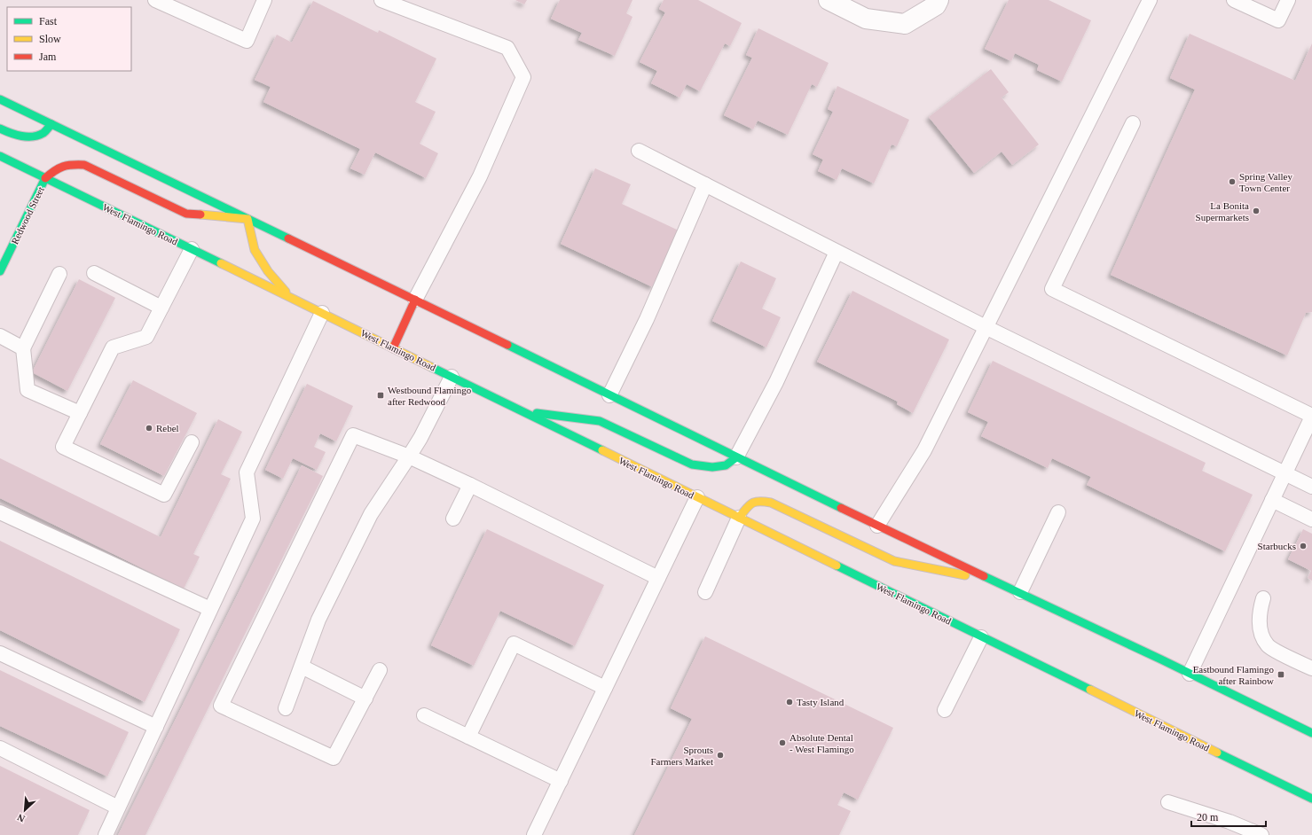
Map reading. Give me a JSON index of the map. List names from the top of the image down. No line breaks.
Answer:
{"streets":{"main road":["Redwood Street","West Flamingo Road"]},"crossings":[["Redwood Street","West Flamingo Road"]],"places":{"other":["Spring Valley Town Center","La Bonita Supermarkets","Rebel","Starbucks","Tasty Island","Absolute Dental - West Flamingo","Sprouts Farmers Market"],"transit":["Westbound Flamingo after Redwood","Eastbound Flamingo after Rainbow"]},"legend":["Fast","Slow","Jam"],"scale_bar":"20 m","north":"bottom left"}
